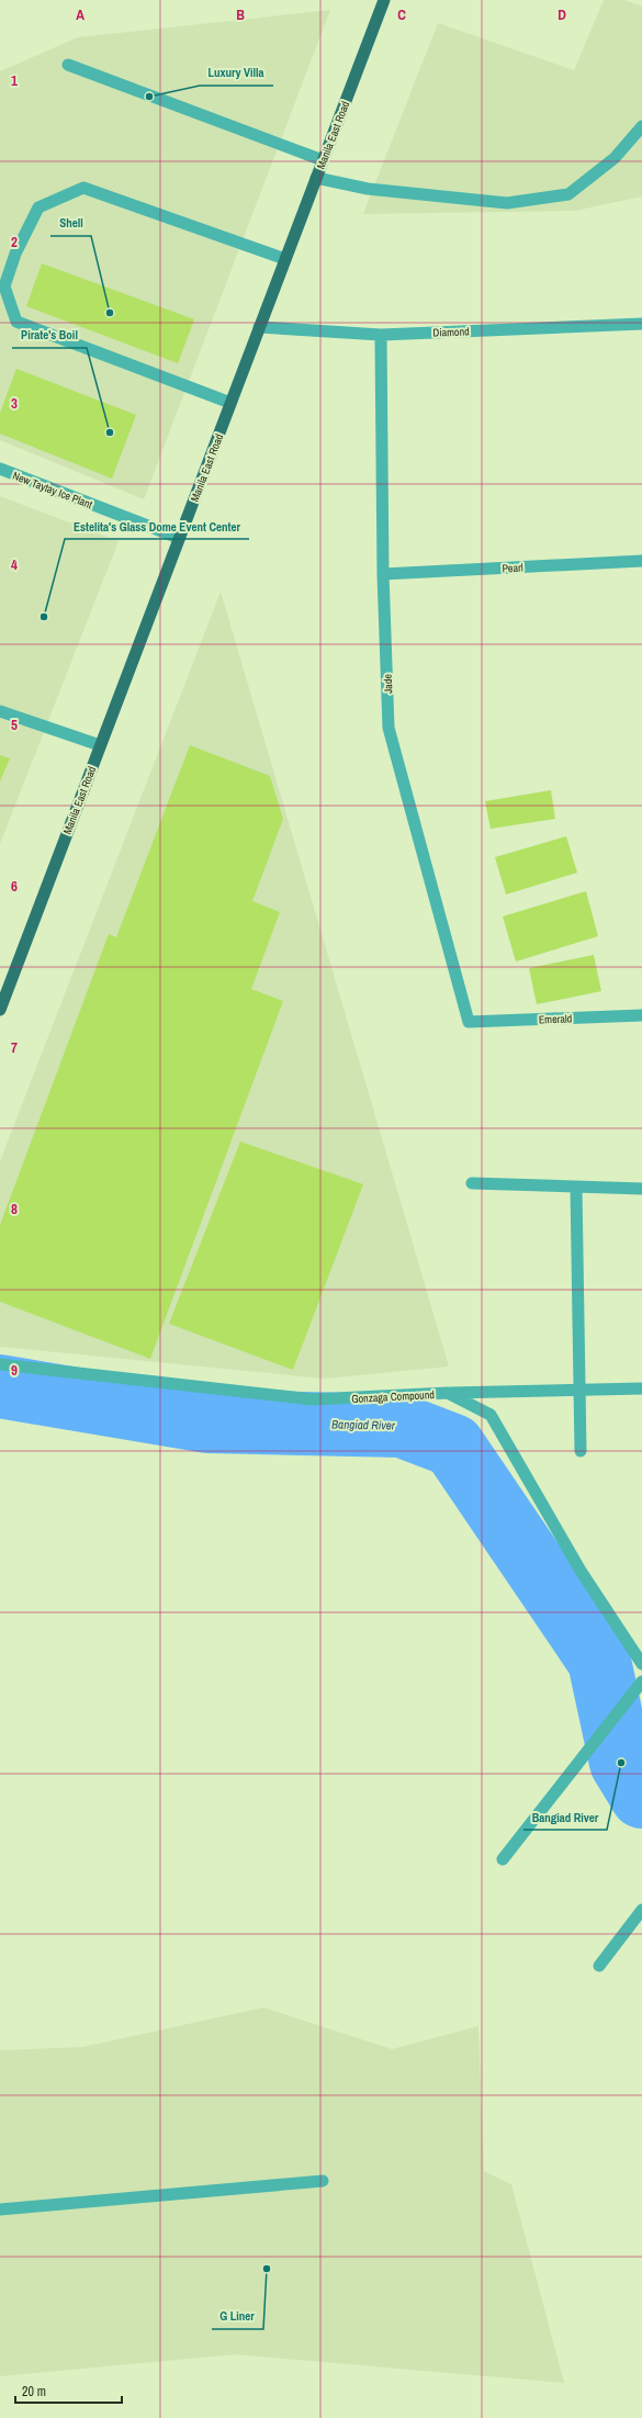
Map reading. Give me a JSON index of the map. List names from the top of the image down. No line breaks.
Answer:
{"streets":{"main road":["Manila East Road"],"street":["Diamond","New Taytay Ice Plant","Pearl","Jade","Emerald","Gonzaga Compound"]},"crossings":[["Manila East Road","Diamond"],["Manila East Road","New Taytay Ice Plant"],["Diamond","Jade"],["Pearl","Jade"],["Jade","Emerald"]],"water":["Bangiad River"],"places":["Luxury Villa","Shell","Pirate's Boil","Estelita's Glass Dome Event Center","Bangiad River","G Liner"],"scale_bar":"20 m","grid":{"columns":["A","B","C","D"],"rows":["1","2","3","4","5","6","7","8","9"]}}
